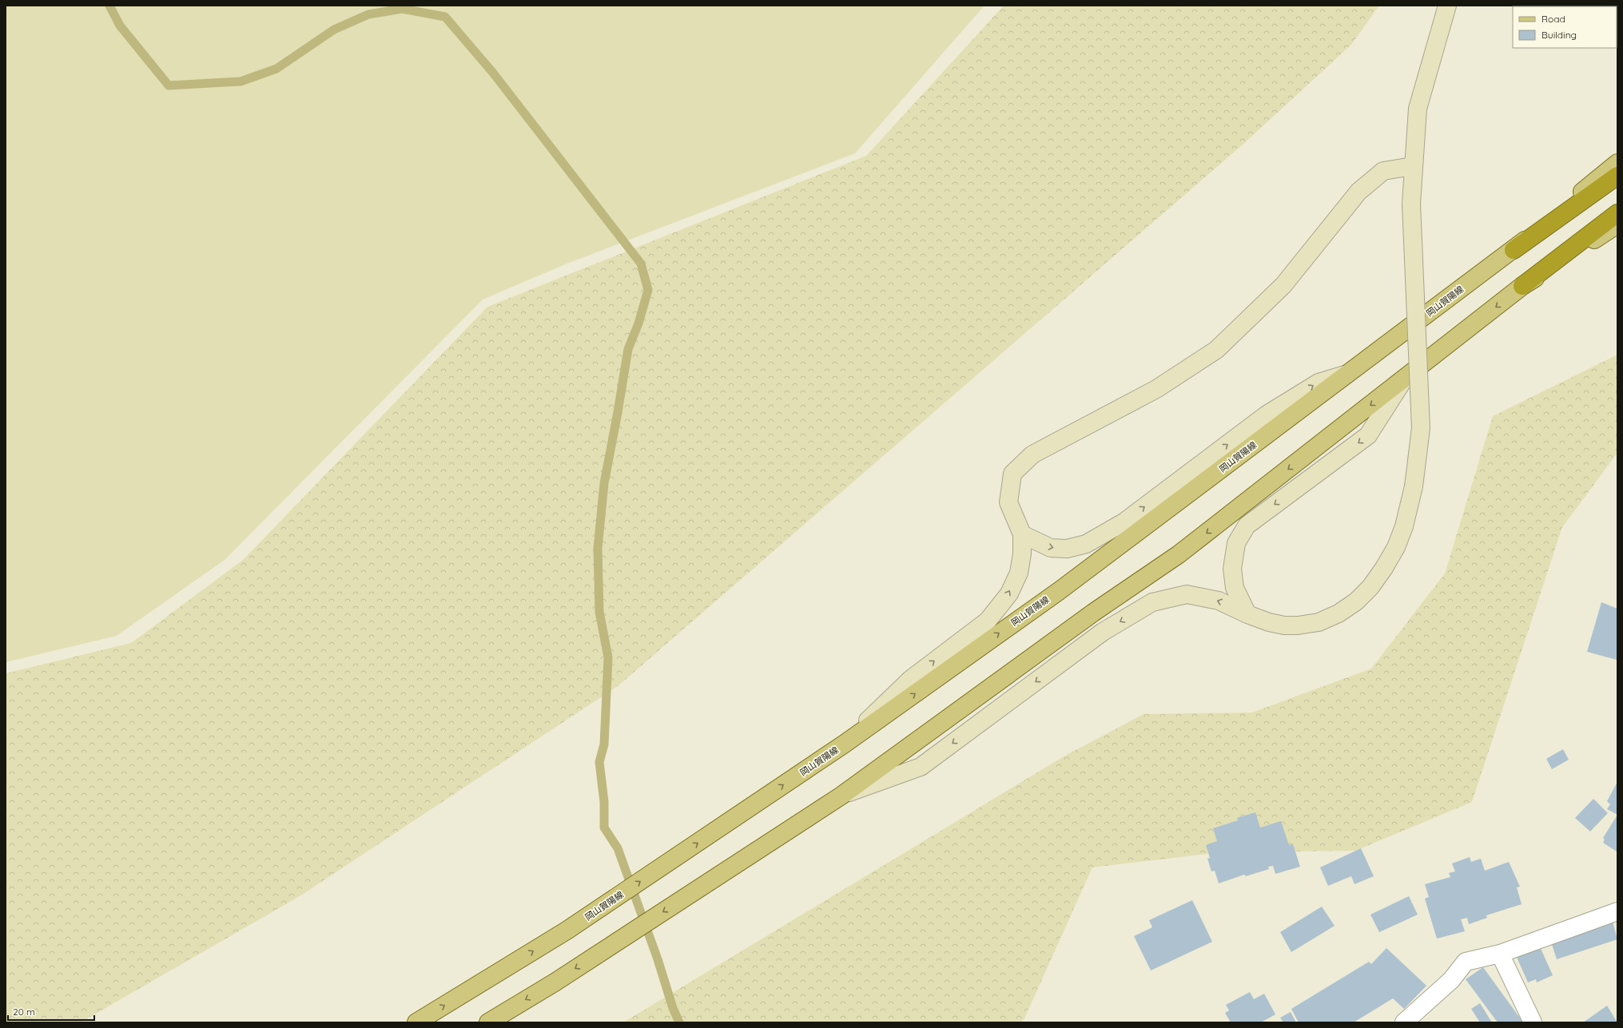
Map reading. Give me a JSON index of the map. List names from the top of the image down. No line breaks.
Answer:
{"streets":{"main road":["岡山賀陽線"]},"legend":["Road","Building"],"scale_bar":"20 m"}
